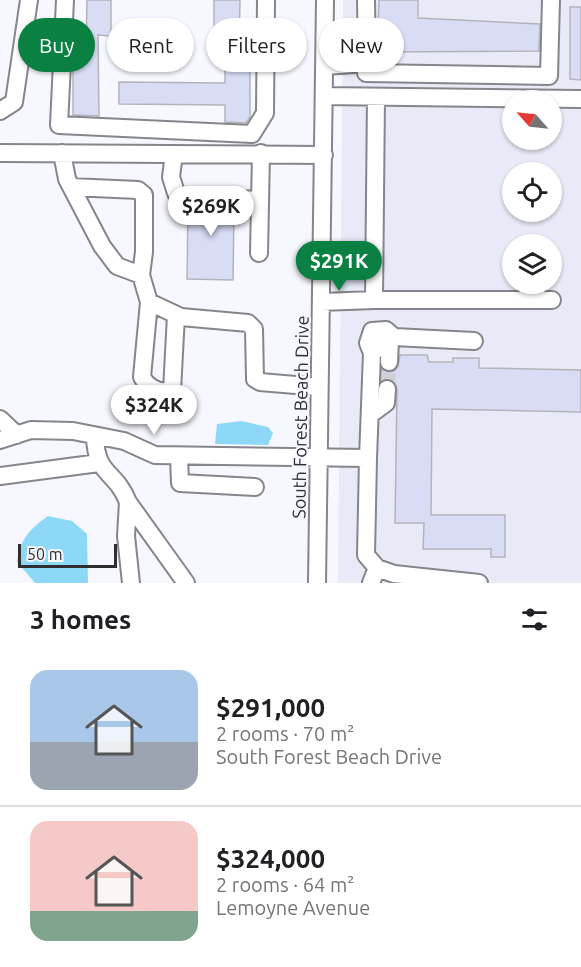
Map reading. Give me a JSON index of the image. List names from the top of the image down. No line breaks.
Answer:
{"streets":{"street":["South Forest Beach Drive"]},"scale_bar":"50 m","north":"top left","page":{"chip":["Buy","Rent","Filters","New"],"price":["$269K","$291K","$324K"],"scale":"50 m","heading":"3 homes","list":[{"name":"$291,000","note":"2 rooms · 70 m² · South Forest Beach Drive"},{"name":"$324,000","note":"2 rooms · 64 m² · Lemoyne Avenue"}]}}
